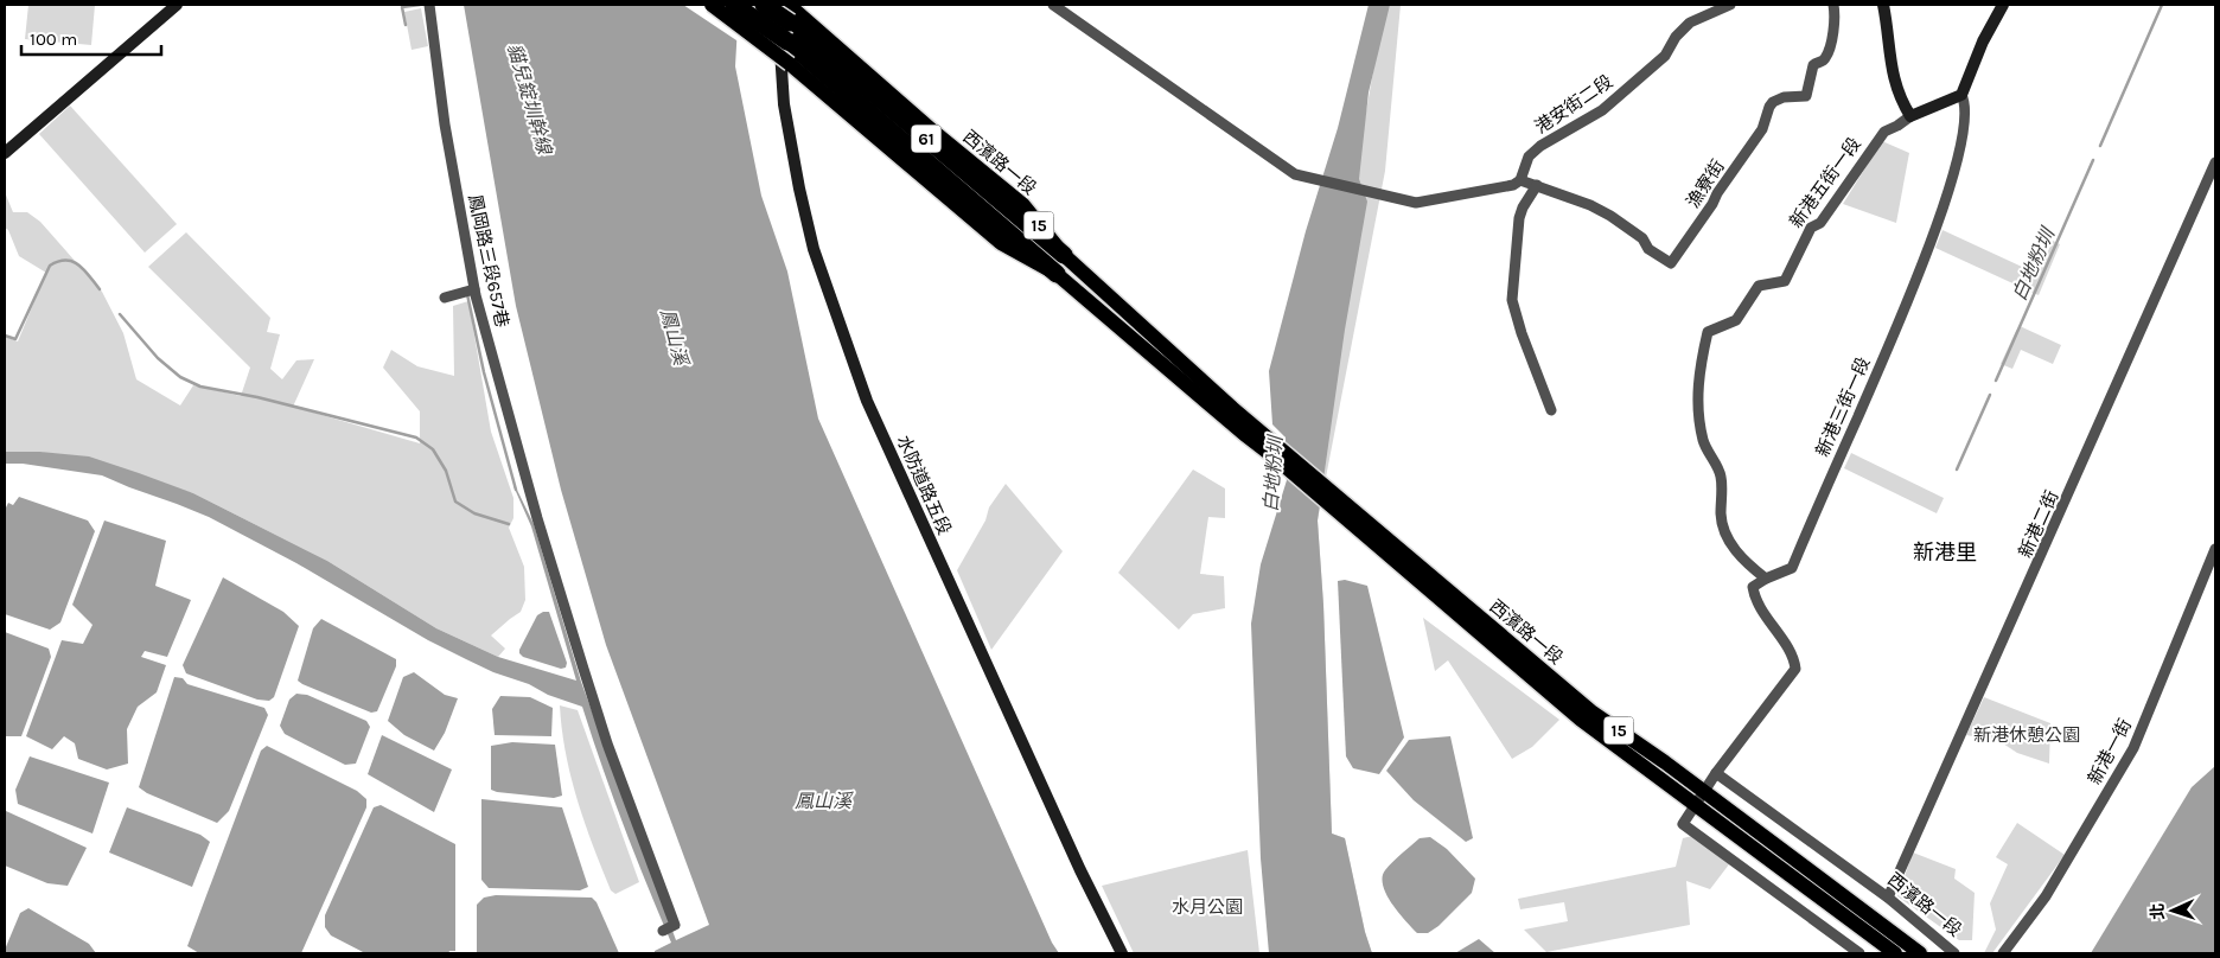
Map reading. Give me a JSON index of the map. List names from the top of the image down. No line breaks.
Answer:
{"streets":{"highway":["61"],"main road":["西濱路一段","15"],"street":["港安街二段","新港五街一段","漁寮街","鳳岡路三段657巷","新港三街一段","水防道路五段","新港二街","新港一街"]},"crossings":[["港安街二段","漁寮街"],["61","15"],["61","水防道路五段"],["西濱路一段","15"],["西濱路一段","新港二街"],["新港五街一段","新港三街一段"]],"districts":["新港里"],"water":["貓兒錠圳幹線","白地粉圳","鳳山溪"],"parks":["新港休憩公園","水月公園"],"scale_bar":"100 m","north":"left"}
